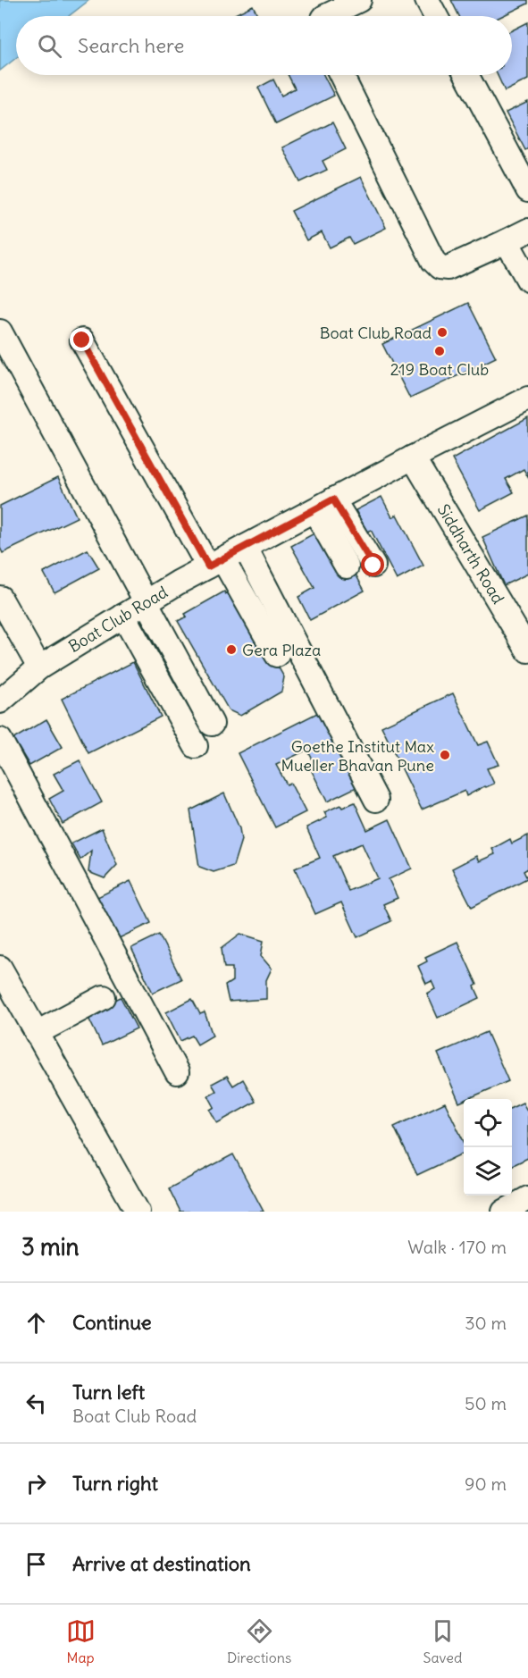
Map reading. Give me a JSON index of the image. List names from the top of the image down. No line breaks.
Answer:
{"streets":{"street":["Siddharth Road","Boat Club Road"]},"crossings":[["Siddharth Road","Boat Club Road"]],"places":["Boat Club Road","219 Boat Club","Gera Plaza","Goethe Institut Max Mueller Bhavan Pune"],"page":{"search":"Search here","heading":["3 min","Walk · 170 m"],"list":[["Continue","30 m"],["Turn left","Boat Club Road","50 m"],["Turn right","90 m"],"Arrive at destination"],"nav":["Map","Directions","Saved"]}}
